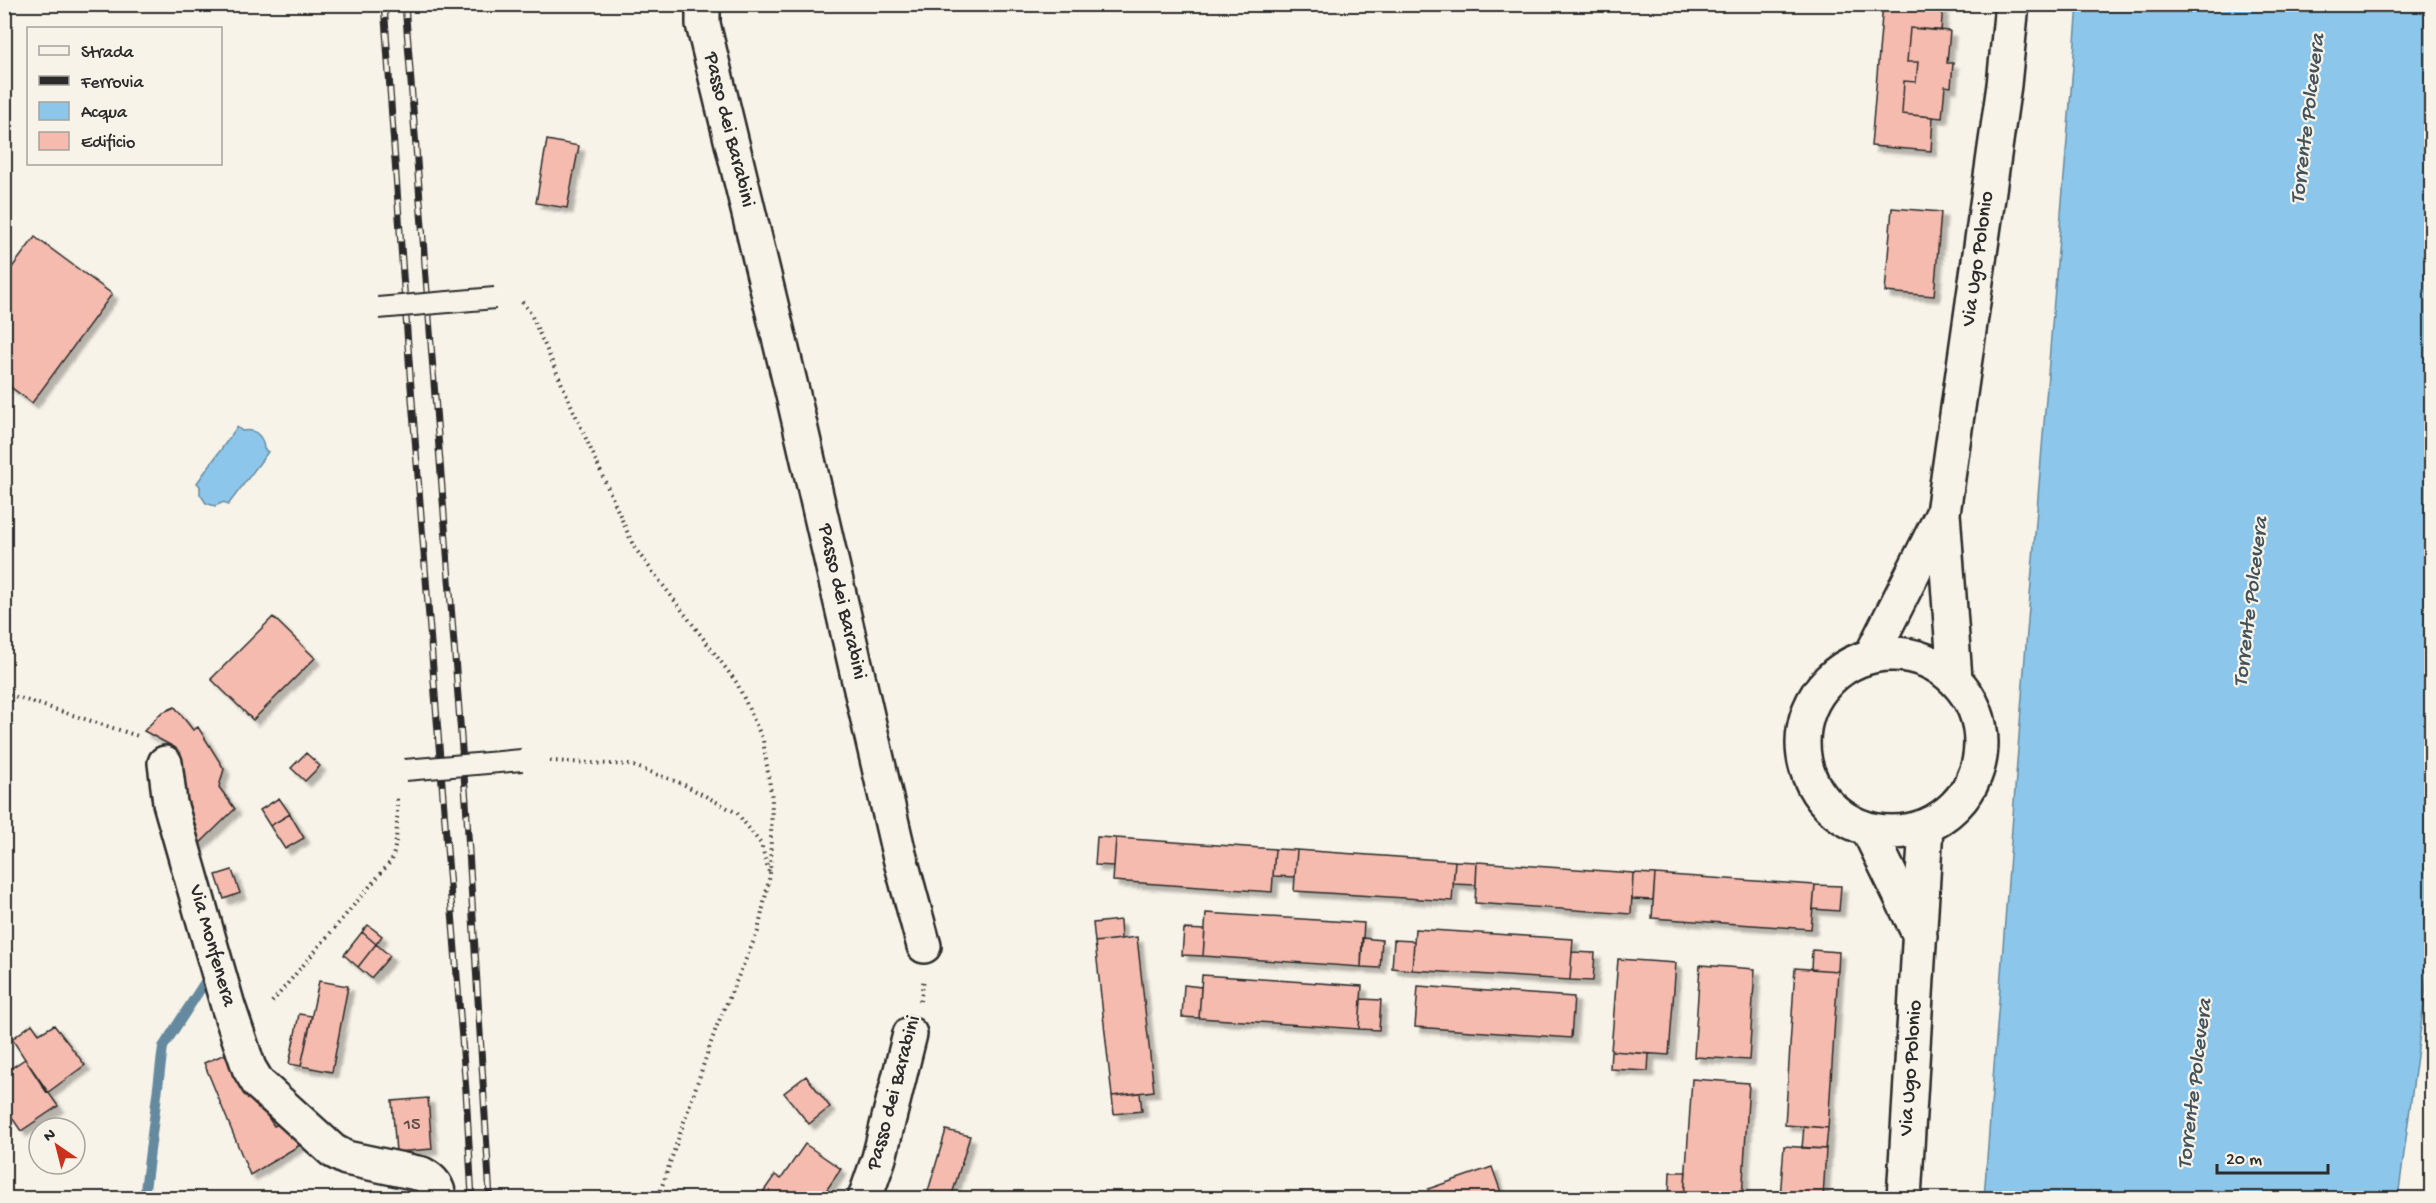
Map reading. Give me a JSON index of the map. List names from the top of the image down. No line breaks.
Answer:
{"streets":{"main road":["Passo dei Barabini","Via Ugo Polonio","Via Monfenera"]},"water":["Torrente Polcevera"],"house_numbers":["15"],"legend":["Strada","Ferrovia","Acqua","Edificio"],"scale_bar":"20 m","north":"top left"}
